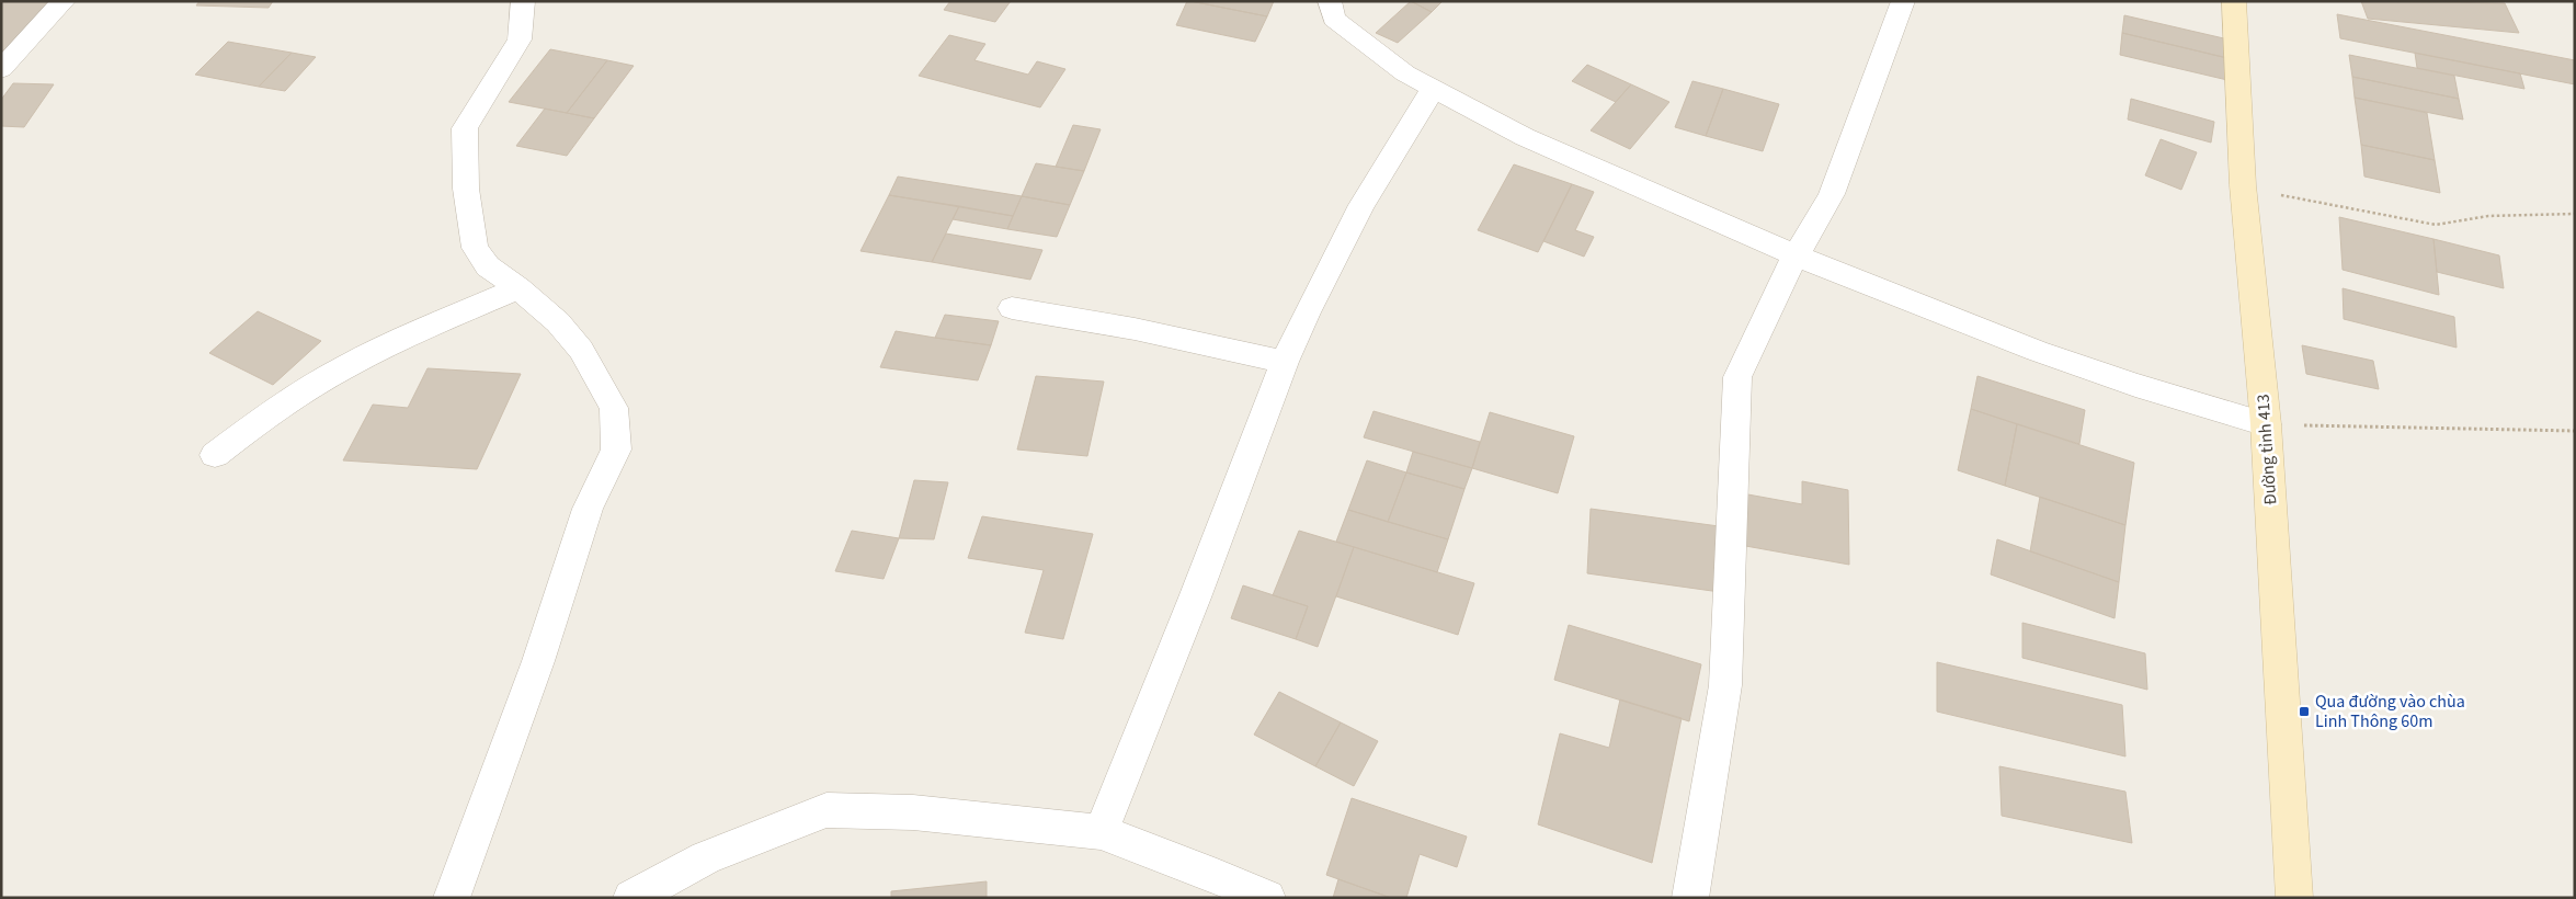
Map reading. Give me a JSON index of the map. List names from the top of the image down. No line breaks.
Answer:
{"streets":{"main road":["Đường tỉnh 413"]},"places":{"transit":["Qua đường vào chùa Linh Thông 60m"]}}
